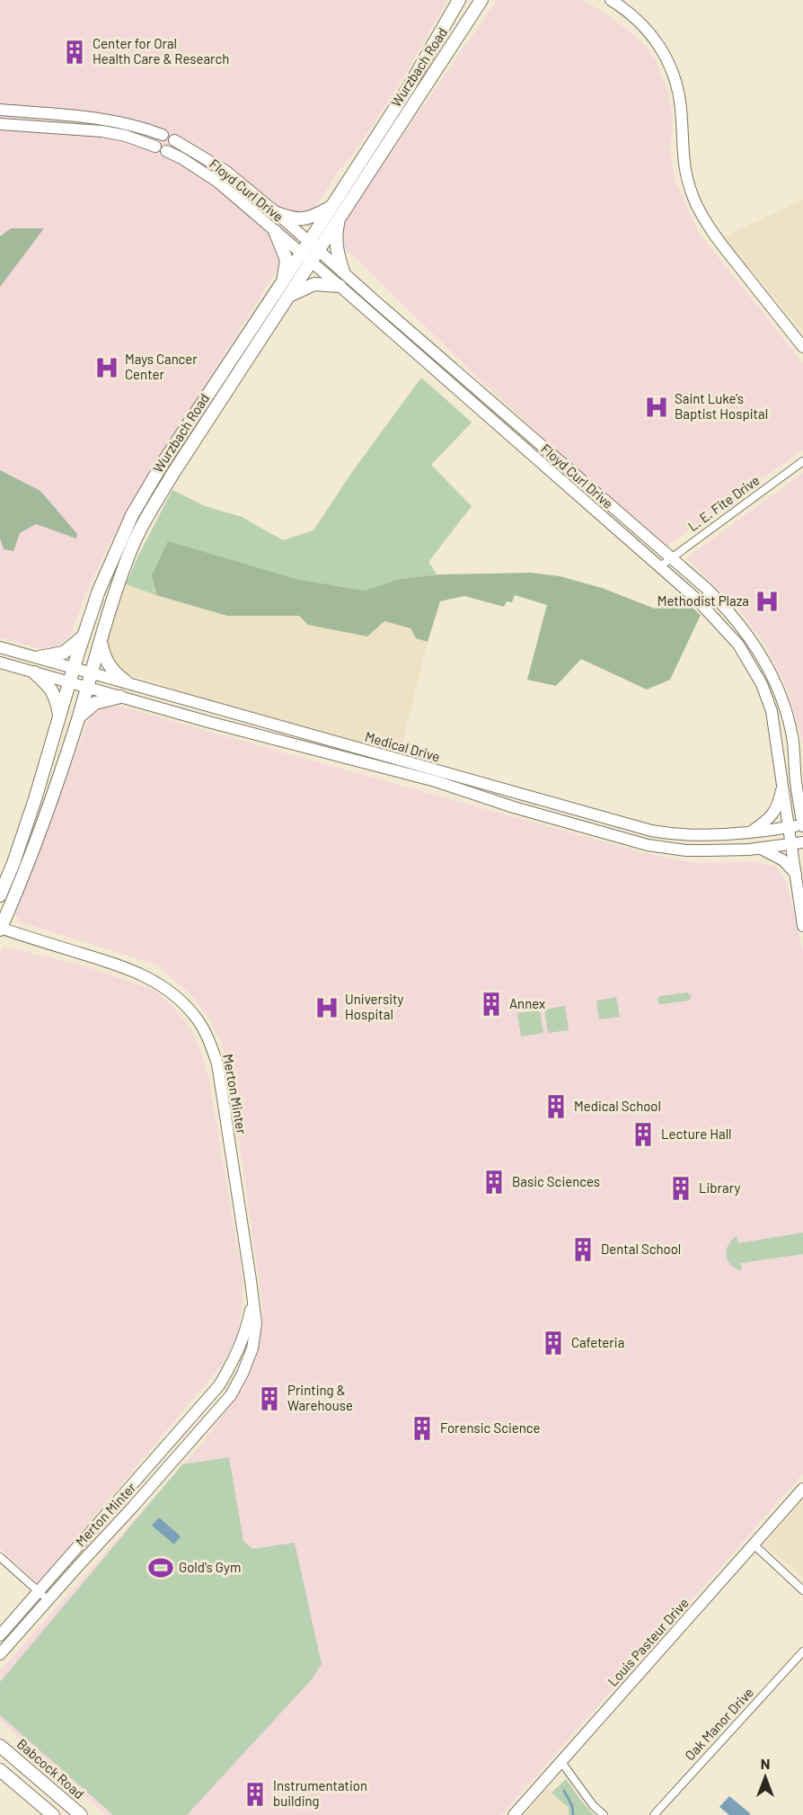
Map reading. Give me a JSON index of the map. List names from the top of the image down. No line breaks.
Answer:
{"streets":{"main road":["Wurzbach Road","Babcock Road"],"street":["Floyd Curl Drive","L. E. Fite Drive","Medical Drive","Merton Minter","Louis Pasteur Drive","Oak Manor Drive"]},"crossings":[["Wurzbach Road","Floyd Curl Drive"],["Wurzbach Road","Medical Drive"],["Wurzbach Road","Merton Minter"],["Floyd Curl Drive","L. E. Fite Drive"],["Floyd Curl Drive","Medical Drive"]],"places":{"building":["Center for Oral Health Care & Research","Annex","Medical School","Lecture Hall","Basic Sciences","Library","Dental School","Cafeteria","Printing & Warehouse","Forensic Science","Instrumentation building"],"hospital":["Mays Cancer Center","Saint Luke's Baptist Hospital","Methodist Plaza","University Hospital"],"sports":["Gold's Gym"]},"north":"top"}
